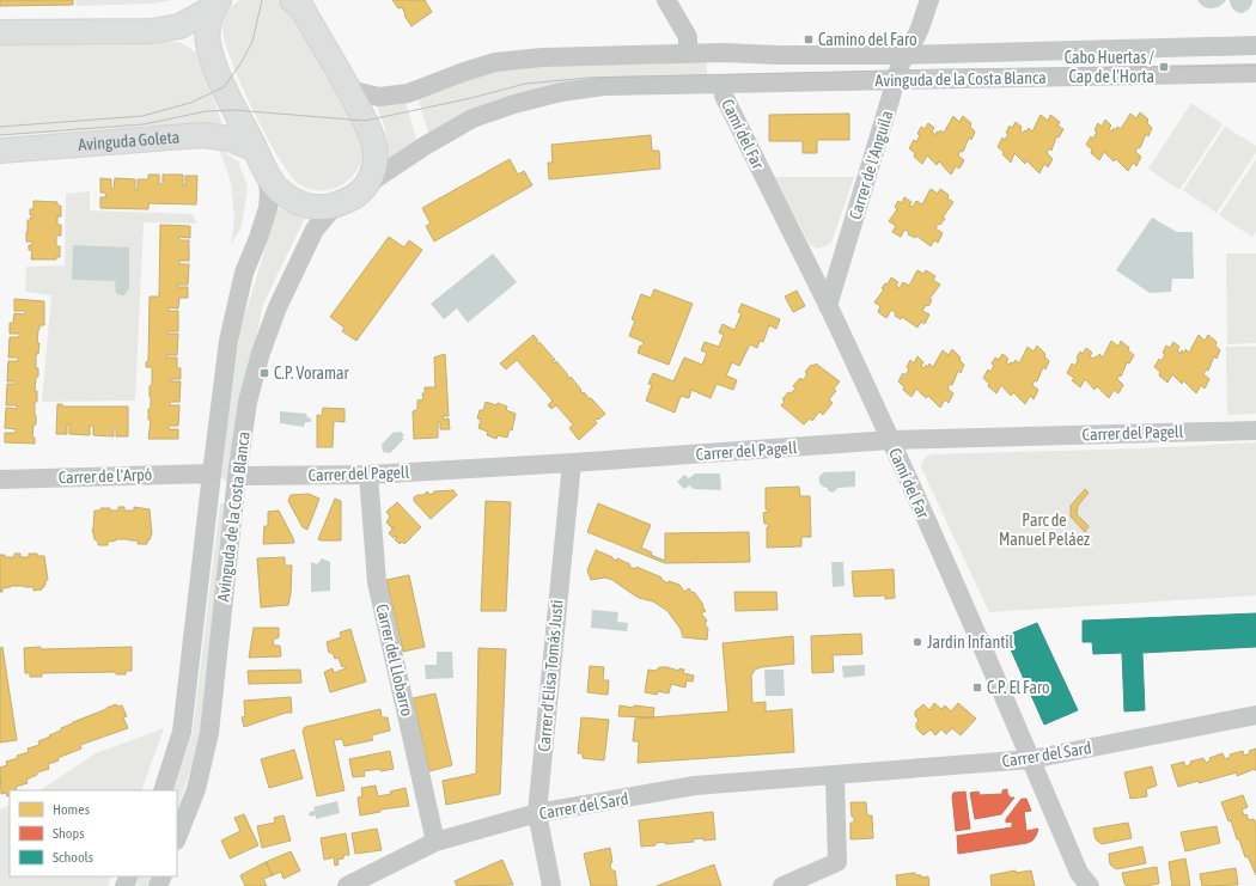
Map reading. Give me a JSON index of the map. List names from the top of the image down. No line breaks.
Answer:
{"streets":{"main road":["Avinguda Goleta"],"street":["Avinguda de la Costa Blanca","Camí del Far","Carrer de l'Anguila","Carrer del Pagell","Carrer de l'Arpó","Carrer del Llobarro","Carrer d'Elisa Tomás Justi","Carrer del Sard"]},"crossings":[["Avinguda de la Costa Blanca","Camí del Far"],["Avinguda de la Costa Blanca","Carrer de l'Anguila"],["Avinguda de la Costa Blanca","Carrer del Pagell"],["Avinguda de la Costa Blanca","Carrer de l'Arpó"],["Camí del Far","Carrer de l'Anguila"],["Camí del Far","Carrer del Pagell"],["Camí del Far","Carrer del Sard"],["Carrer del Pagell","Carrer del Llobarro"],["Carrer del Pagell","Carrer d'Elisa Tomás Justi"],["Carrer del Llobarro","Carrer del Sard"],["Carrer d'Elisa Tomás Justi","Carrer del Sard"]],"parks":["Parc de Manuel Peláez"],"places":{"transit":["Camino del Faro","Cabo Huertas / Cap de l'Horta","C.P. Voramar","C.P. El Faro"],"other":["Jardin Infantil"]},"legend":["Homes","Shops","Schools"]}
